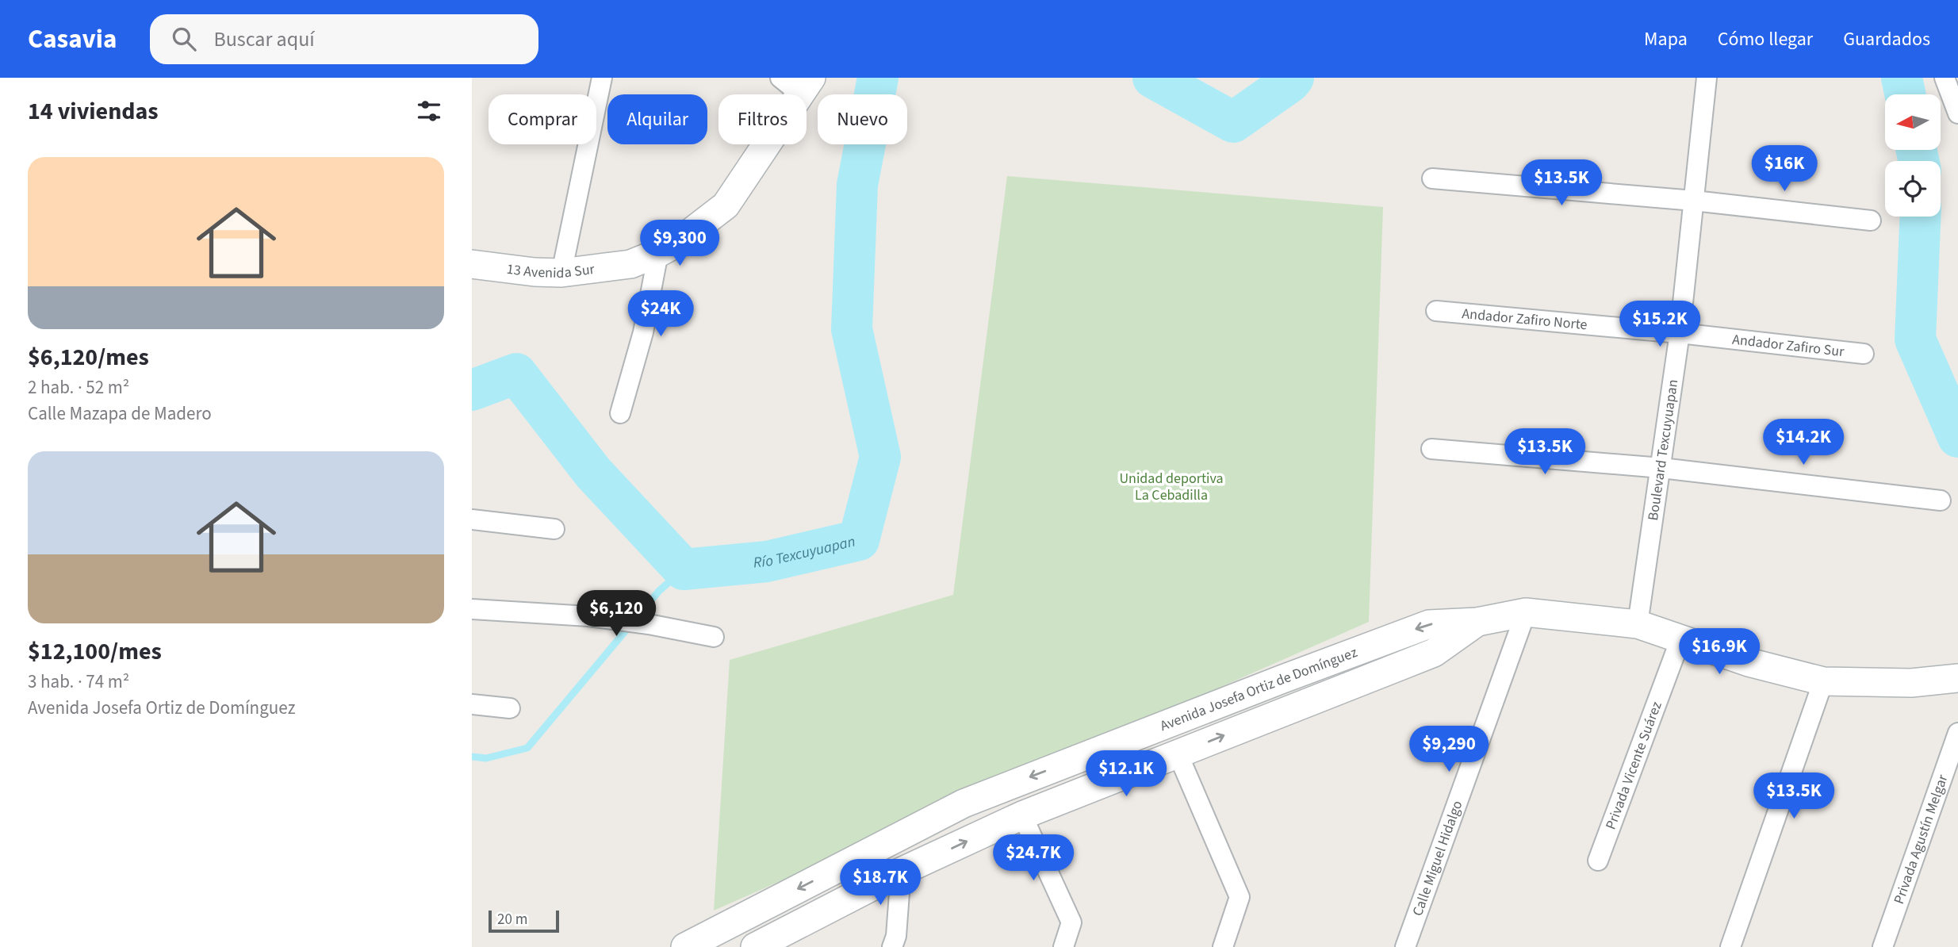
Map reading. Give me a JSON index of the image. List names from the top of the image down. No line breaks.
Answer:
{"streets":{"main road":["13 Avenida Sur","Avenida Josefa Ortiz de Domínguez"],"street":["Andador Zafiro Norte","Andador Zafiro Sur","Boulevard Texcuyuapan","Privada Vicente Suárez","Privada Agustín Melgar","Calle Miguel Hidalgo"]},"crossings":[["Andador Zafiro Norte","Andador Zafiro Sur"],["Andador Zafiro Norte","Boulevard Texcuyuapan"],["Andador Zafiro Sur","Boulevard Texcuyuapan"],["Boulevard Texcuyuapan","Avenida Josefa Ortiz de Domínguez"],["Avenida Josefa Ortiz de Domínguez","Privada Vicente Suárez"],["Avenida Josefa Ortiz de Domínguez","Calle Miguel Hidalgo"]],"water":["Río Texcuyuapan"],"parks":["Unidad deportiva La Cebadilla"],"scale_bar":"20 m","north":"left","page":{"header":"Casavia","search":"Buscar aquí","nav":["Mapa","Cómo llegar","Guardados"],"heading":"14 viviendas","chip":["Comprar","Alquilar","Filtros","Nuevo"],"list":[{"name":"$6,120/mes","note":"2 hab. · 52 m² · Calle Mazapa de Madero"},{"name":"$12,100/mes","note":"3 hab. · 74 m² · Avenida Josefa Ortiz de Domínguez"}],"price":["$16K","$13.5K","$9,300","$24K","$15.2K","$14.2K","$13.5K","$6,120","$16.9K","$9,290","$12.1K","$13.5K","$24.7K","$18.7K"],"scale":"20 m"}}
